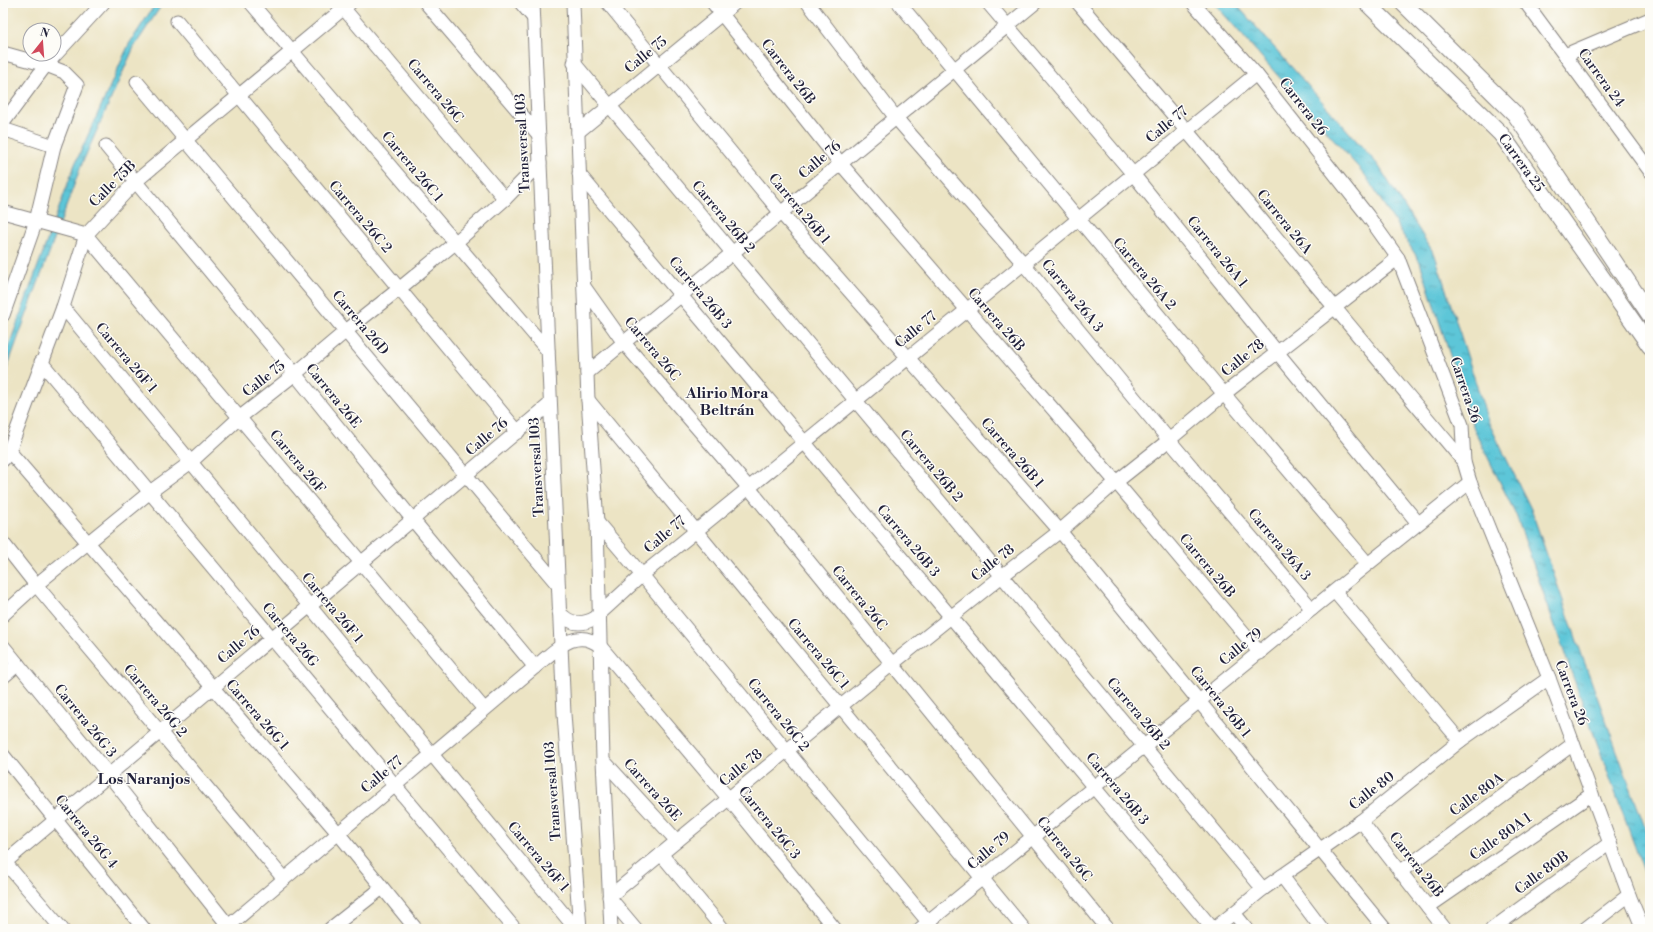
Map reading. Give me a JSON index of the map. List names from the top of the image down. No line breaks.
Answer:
{"streets":{"main road":["Carrera 25"],"street":["Calle 75","Carrera 26B","Carrera 24","Carrera 26C","Carrera 26","Calle 77","Transversal 103","Calle 76","Carrera 26C 1","Calle 75B","Carrera 26B 1","Carrera 26C 2","Carrera 26B 2","Carrera 26A","Carrera 26A 1","Carrera 26A 2","Carrera 26B 3","Carrera 26A 3","Carrera 26D","Carrera 26F 1","Calle 78","Carrera 26E","Carrera 26F","Carrera 26G","Calle 79","Carrera 26G 2","Carrera 26G 1","Carrera 26G 3","Calle 80","Calle 80A","Carrera 26C 3","Carrera 26G 4","Calle 80A 1","Calle 80B"]},"crossings":[["Calle 75","Carrera 26B"],["Calle 75","Carrera 26C"],["Calle 75","Transversal 103"],["Calle 75","Carrera 26C 1"],["Calle 75","Carrera 26B 1"],["Calle 75","Carrera 26C 2"],["Calle 75","Carrera 26B 2"],["Calle 75","Carrera 26D"],["Calle 75","Carrera 26F 1"],["Calle 75","Carrera 26E"],["Calle 75","Carrera 26F"],["Calle 75","Carrera 26G"],["Calle 75","Carrera 26G 2"],["Calle 75","Carrera 26G 1"],["Carrera 26B","Calle 77"],["Carrera 26B","Calle 76"],["Carrera 26B","Calle 78"],["Carrera 26B","Calle 79"],["Carrera 26B","Calle 80"],["Carrera 26B","Calle 80A"],["Carrera 26B","Calle 80A 1"],["Carrera 26C","Calle 77"],["Carrera 26C","Calle 76"],["Carrera 26C","Calle 75B"],["Carrera 26C","Calle 78"],["Carrera 26C","Calle 79"],["Carrera 26","Calle 77"],["Carrera 26","Carrera 26A"],["Carrera 26","Calle 78"],["Carrera 26","Calle 79"],["Carrera 26","Calle 80"],["Carrera 26","Calle 80A"],["Carrera 26","Calle 80A 1"],["Carrera 26","Calle 80B"],["Calle 77","Transversal 103"],["Calle 77","Carrera 26C 1"],["Calle 77","Carrera 26B 1"],["Calle 77","Carrera 26C 2"],["Calle 77","Carrera 26B 2"],["Calle 77","Carrera 26A"],["Calle 77","Carrera 26A 1"],["Calle 77","Carrera 26A 2"],["Calle 77","Carrera 26B 3"],["Calle 77","Carrera 26A 3"],["Calle 77","Carrera 26F 1"],["Calle 77","Carrera 26E"],["Calle 77","Carrera 26F"],["Calle 77","Carrera 26G"],["Calle 77","Carrera 26G 2"],["Calle 77","Carrera 26G 1"],["Calle 77","Carrera 26G 3"],["Calle 77","Carrera 26C 3"],["Transversal 103","Calle 76"],["Transversal 103","Carrera 26C 1"],["Transversal 103","Carrera 26D"],["Calle 76","Carrera 26B 1"],["Calle 76","Carrera 26C 2"],["Calle 76","Carrera 26B 2"],["Calle 76","Carrera 26A 1"],["Calle 76","Carrera 26A 2"],["Calle 76","Carrera 26B 3"],["Calle 76","Carrera 26A 3"],["Calle 76","Carrera 26D"],["Calle 76","Carrera 26F 1"],["Calle 76","Carrera 26E"],["Calle 76","Carrera 26F"],["Calle 76","Carrera 26G"],["Calle 76","Carrera 26G 2"],["Calle 76","Carrera 26G 1"],["Calle 76","Carrera 26G 3"],["Calle 76","Carrera 26G 4"],["Carrera 26C 1","Calle 75B"],["Carrera 26C 1","Calle 78"],["Carrera 26C 1","Calle 79"],["Calle 75B","Carrera 26C 2"],["Calle 75B","Carrera 26D"],["Calle 75B","Carrera 26F 1"],["Calle 75B","Carrera 26E"],["Calle 75B","Carrera 26F"],["Calle 75B","Carrera 26G"],["Calle 75B","Carrera 26G 1"],["Carrera 26B 1","Calle 78"],["Carrera 26B 1","Calle 79"],["Carrera 26B 1","Calle 80"],["Carrera 26C 2","Calle 78"],["Carrera 26C 2","Calle 79"],["Carrera 26B 2","Calle 78"],["Carrera 26B 2","Calle 79"],["Carrera 26B 2","Calle 80"],["Carrera 26A","Calle 78"],["Carrera 26A 1","Calle 78"],["Carrera 26A 1","Calle 79"],["Carrera 26A 2","Calle 78"],["Carrera 26A 2","Calle 79"],["Carrera 26B 3","Calle 78"],["Carrera 26B 3","Calle 79"],["Carrera 26B 3","Calle 80"],["Carrera 26A 3","Calle 78"],["Carrera 26A 3","Calle 79"],["Calle 78","Carrera 26E"],["Calle 78","Carrera 26C 3"]],"districts":["Alirio Mora Beltrán","Los Naranjos"],"north":"top"}
